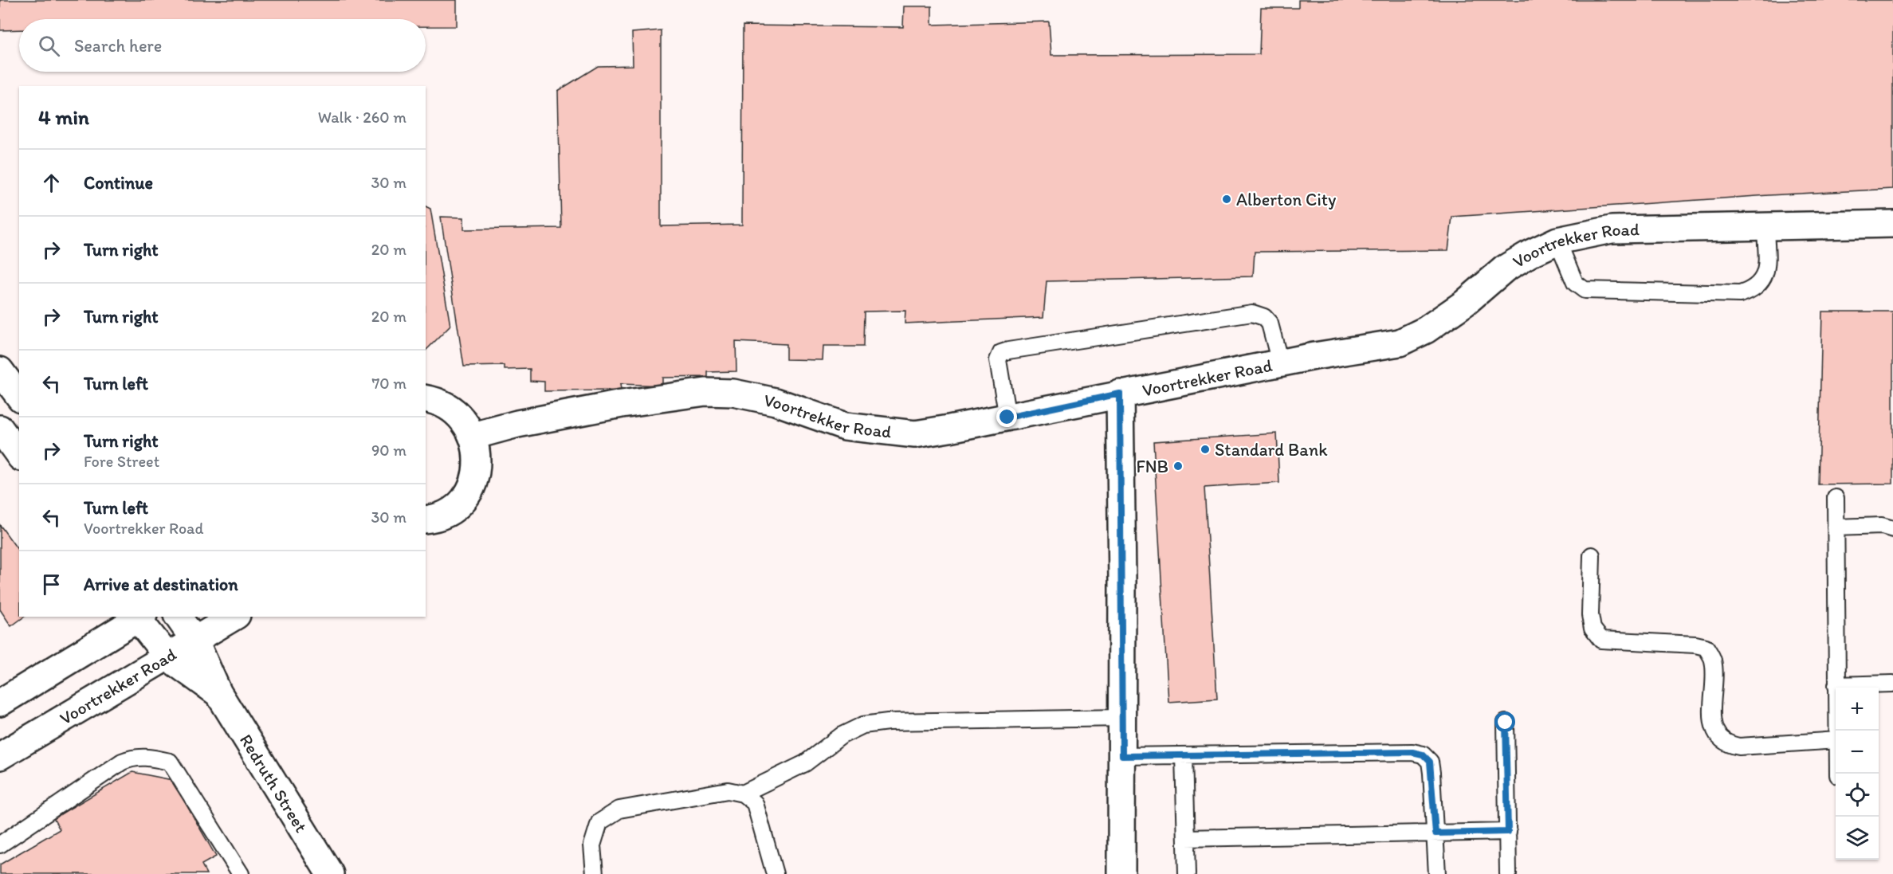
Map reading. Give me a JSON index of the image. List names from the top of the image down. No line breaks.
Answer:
{"streets":{"street":["Voortrekker Road","Redruth Street"]},"crossings":[["Voortrekker Road","Redruth Street"]],"places":["Alberton City","Standard Bank","FNB"],"page":{"search":"Search here","heading":["4 min","Walk · 260 m"],"list":[["Continue","30 m"],["Turn right","20 m"],["Turn right","20 m"],["Turn left","70 m"],["Turn right","Fore Street","90 m"],["Turn left","Voortrekker Road","30 m"],"Arrive at destination"],"map_buttons":["+","−"]}}
